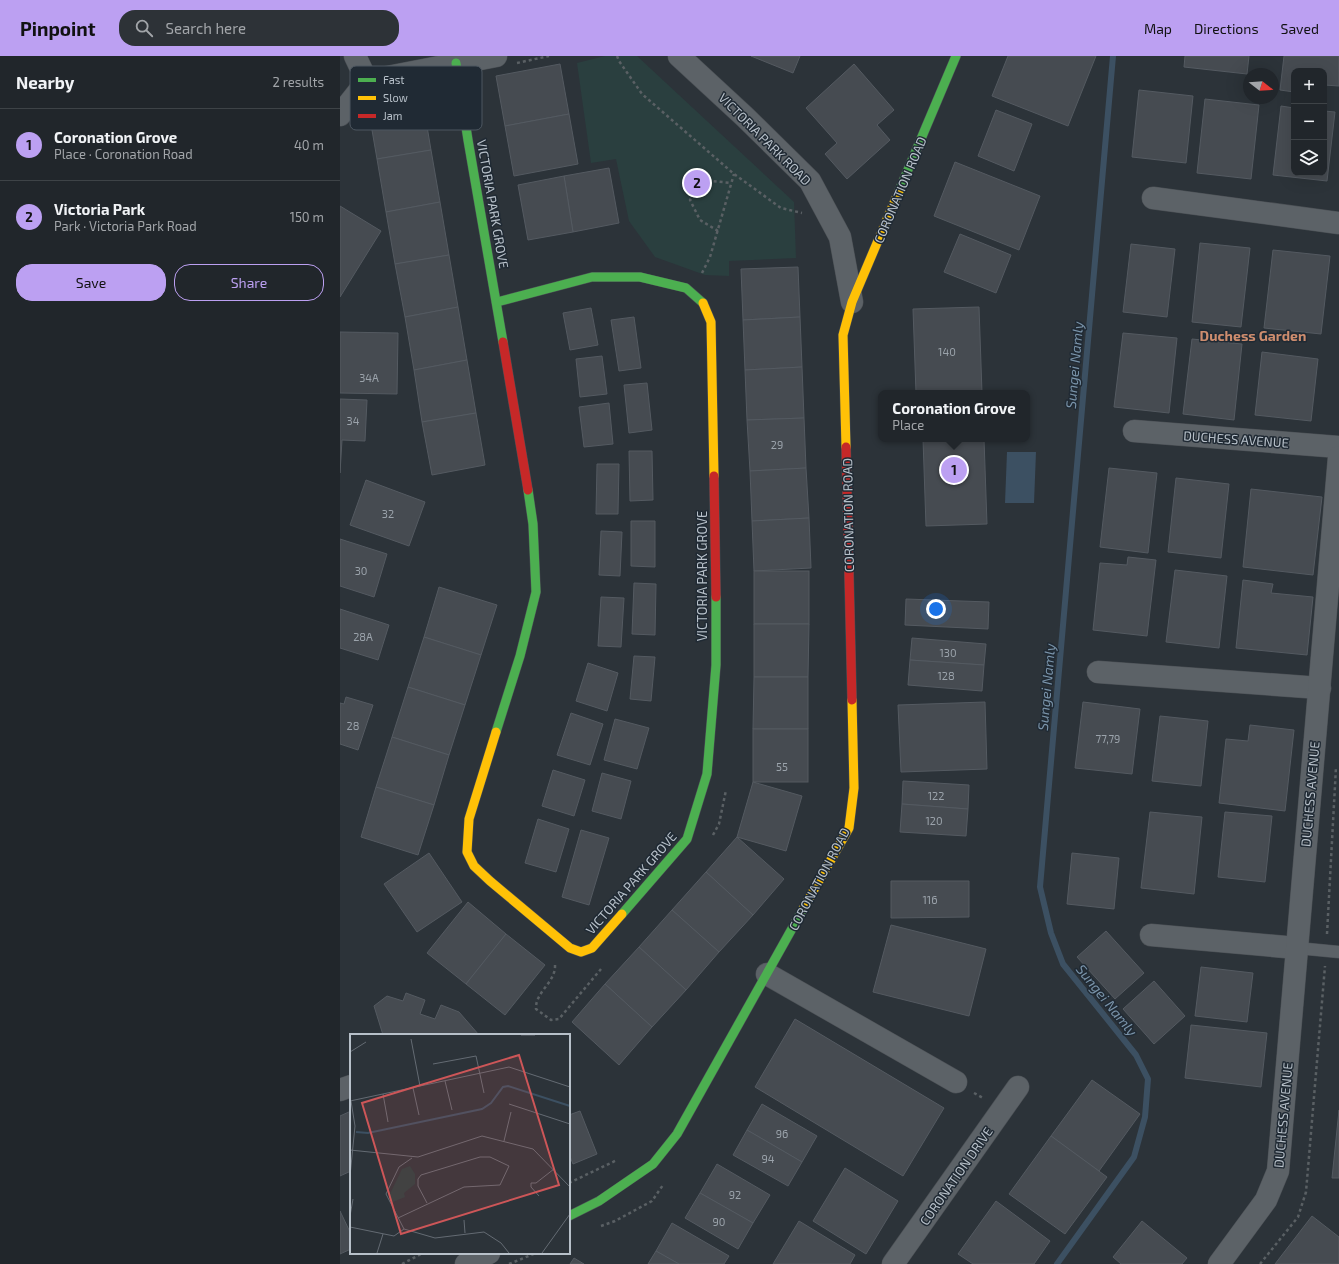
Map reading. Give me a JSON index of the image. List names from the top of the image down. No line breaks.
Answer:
{"streets":{"street":["VICTORIA PARK ROAD","CORONATION ROAD","VICTORIA PARK GROVE","DUCHESS AVENUE","CORONATION DRIVE"]},"crossings":[["VICTORIA PARK ROAD","CORONATION ROAD"]],"districts":["Duchess Garden"],"water":["Sungei Namly"],"house_numbers":["140","34A","34","29","32","30","28A","130","128","28","77,79","55","122","120","116","96","94","92","90"],"legend":["Fast","Slow","Jam"],"north":"right","page":{"header":"Pinpoint","search":"Search here","nav":["Map","Directions","Saved"],"heading":["Nearby","2 results"],"map_buttons":["+","−"],"list":[{"mark":"1","name":"Coronation Grove","note":"Place · Coronation Road","value":"40 m"},{"mark":"2","name":"Victoria Park","note":"Park · Victoria Park Road","value":"150 m"}],"pins":["2","1"],"buttons":["Save","Share"],"popup":["Coronation Grove","Place"]}}
